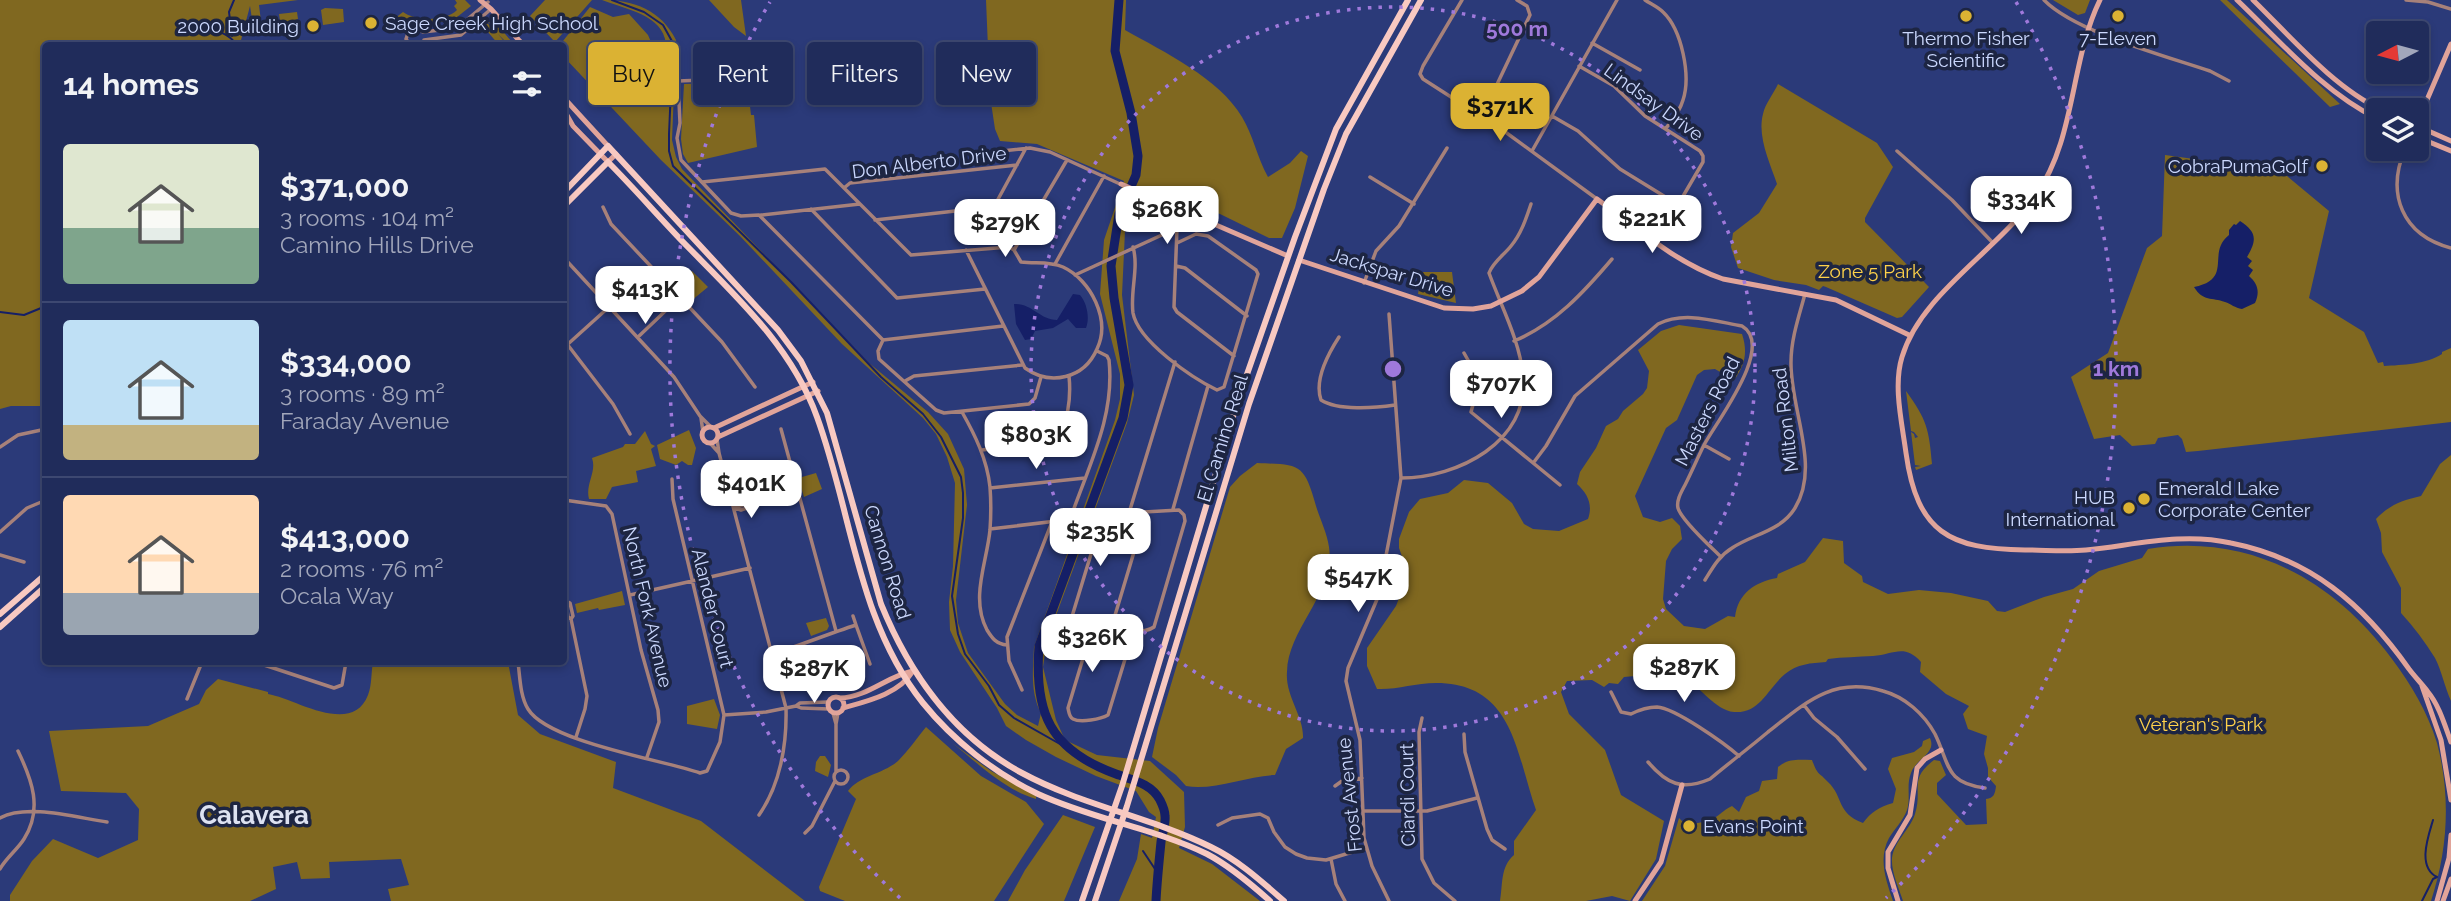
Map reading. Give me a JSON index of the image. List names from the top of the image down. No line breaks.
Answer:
{"streets":{"main road":["El Camino Real","Cannon Road"],"street":["Lindsay Drive","Don Alberto Drive","Jackspar Drive","Masters Road","Milton Road","North Fork Avenue","Alander Court","Frost Avenue","Ciardi Court"]},"crossings":[["Jackspar Drive","El Camino Real"],["Masters Road","Milton Road"],["El Camino Real","Cannon Road"],["North Fork Avenue","Alander Court"]],"districts":["Calavera"],"parks":["Zone 5 Park","Veteran's Park"],"places":["Thermo Fisher Scientific","7-Eleven","Sage Creek High School","2000 Building","CobraPumaGolf","Emerald Lake Corporate Center","HUB International","Evans Point"],"north":"left","page":{"chip":["Buy","Rent","Filters","New"],"heading":"14 homes","price":["$371K","$334K","$268K","$221K","$279K","$413K","$707K","$803K","$401K","$235K","$547K","$326K","$287K","$287K"],"list":[{"name":"$371,000","note":"3 rooms · 104 m² · Camino Hills Drive"},{"name":"$334,000","note":"3 rooms · 89 m² · Faraday Avenue"},{"name":"$413,000","note":"2 rooms · 76 m² · Ocala Way"}]},"rings":["500 m","1 km"]}
